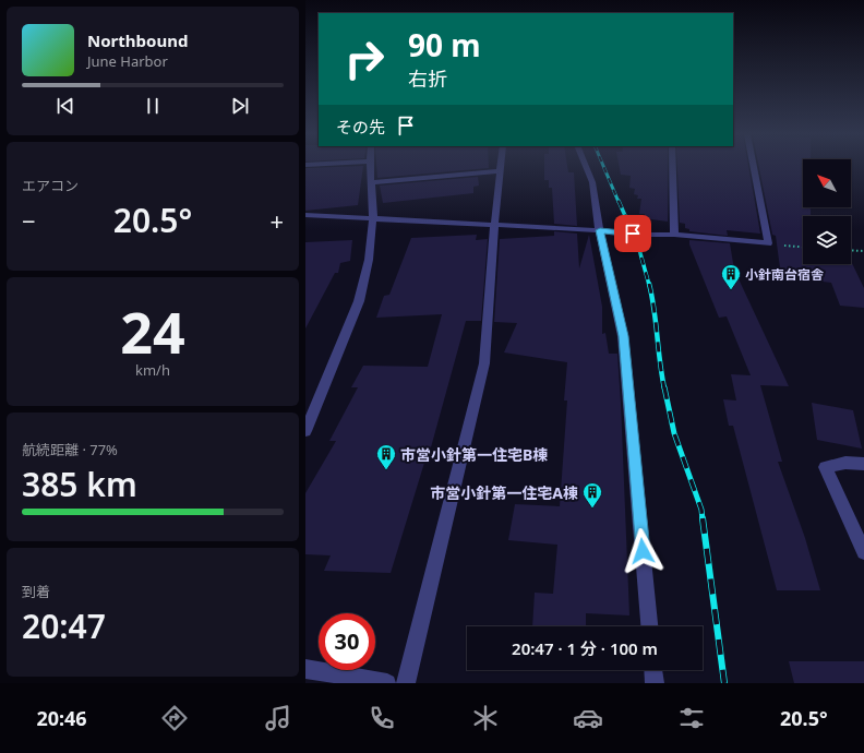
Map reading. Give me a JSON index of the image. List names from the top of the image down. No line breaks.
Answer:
{"places":{"building":["小針南台宿舎","市営小針第一住宅B棟","市営小針第一住宅A棟"]},"north":"top left","page":{"turn":["90 m","右折"],"song":["Northbound","June Harbor"],"then":"その先","tile":["エアコン",["24","km/h"],["航続距離 · 77%","385 km"],["到着","20:47"]],"heat":["−","20.5°","+"],"limit":"30","trip":"20:47 · 1 分 · 100 m","tabs":["20:46","20.5°"]}}
